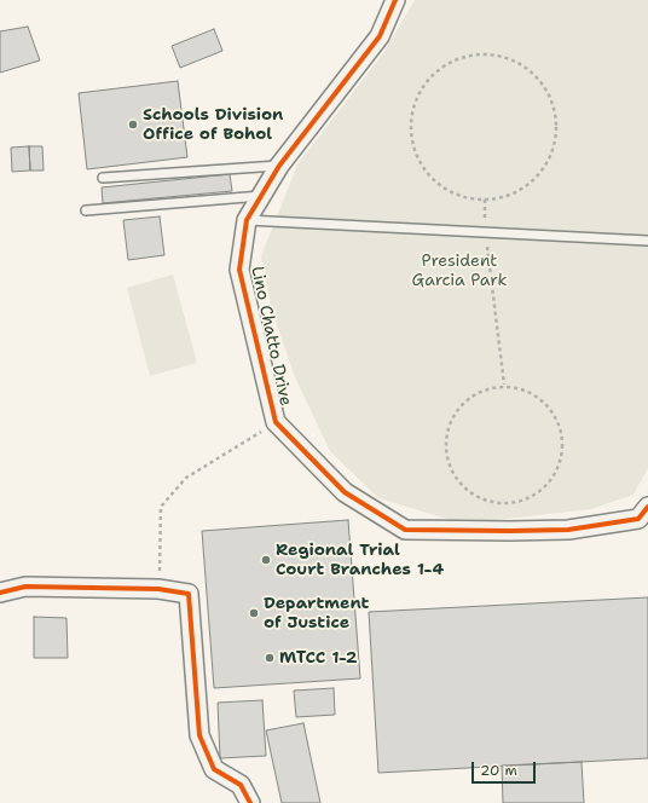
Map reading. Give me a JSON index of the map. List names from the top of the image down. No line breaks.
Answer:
{"streets":{"street":["Lino Chatto Drive"]},"parks":["President Garcia Park"],"places":["Schools Division Office of Bohol","Regional Trial Court Branches 1-4","Department of Justice","MTCC 1-2"],"scale_bar":"20 m"}
